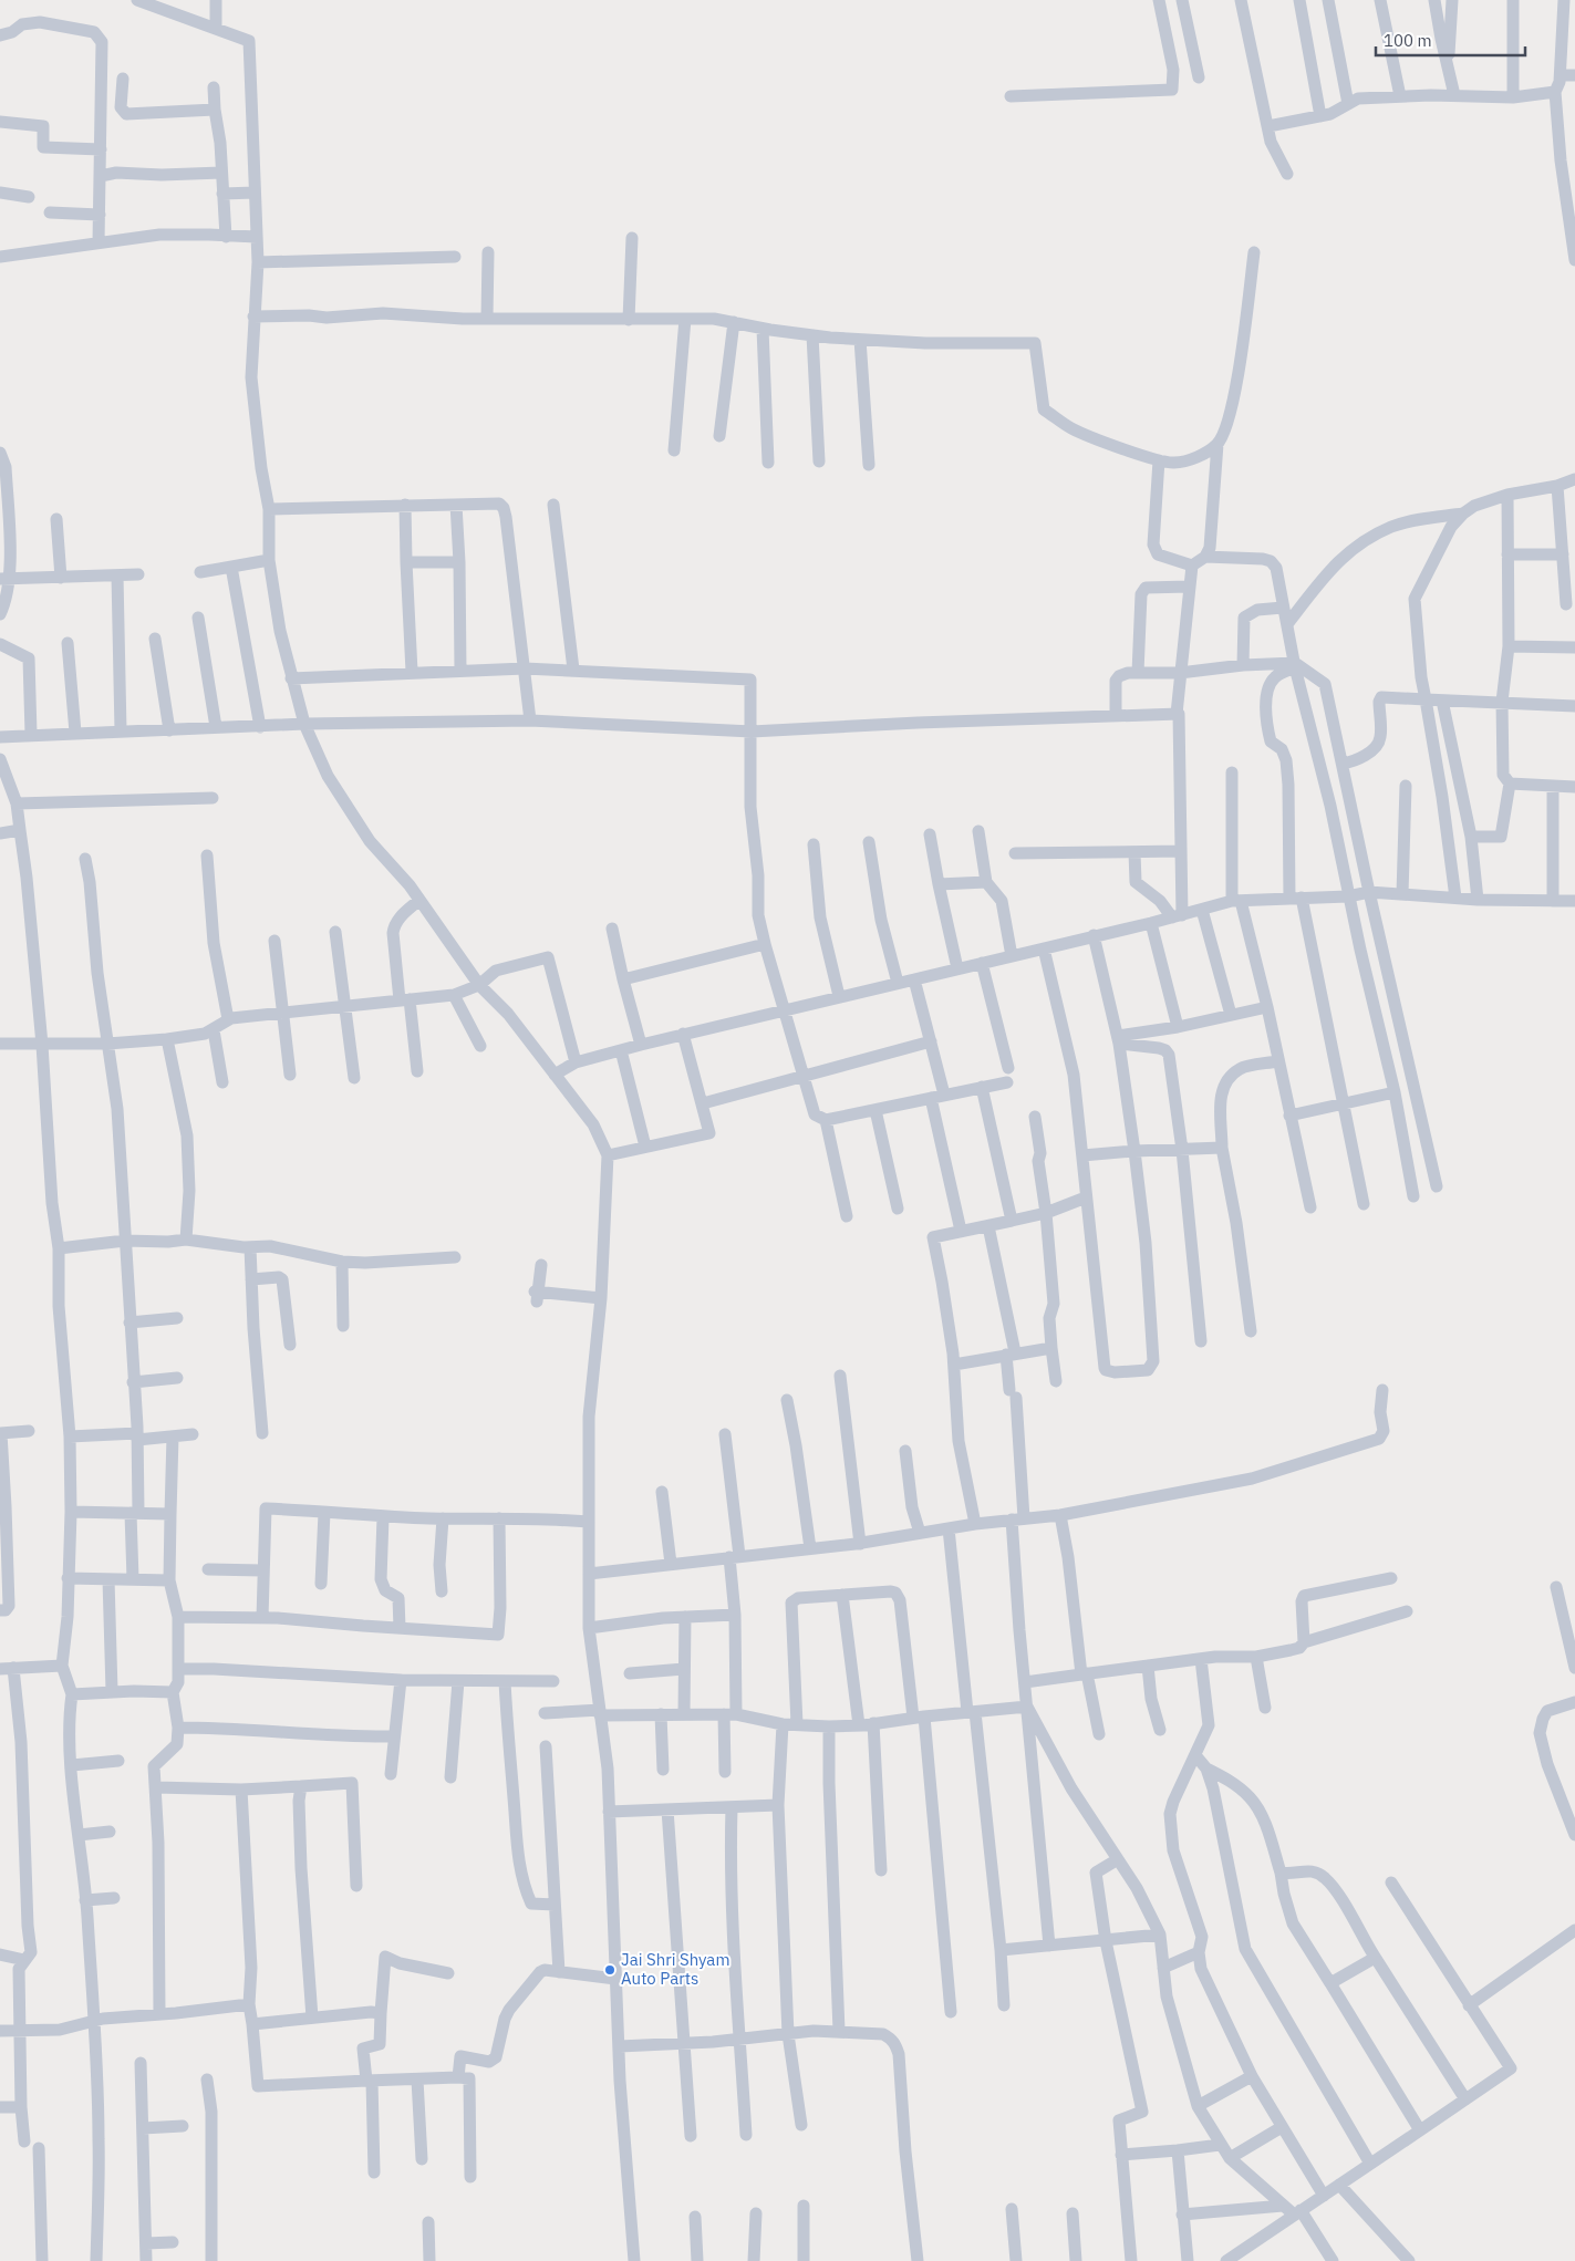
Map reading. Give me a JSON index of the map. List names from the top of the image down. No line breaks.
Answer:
{"places":["Jai Shri Shyam Auto Parts"],"scale_bar":"100 m"}
